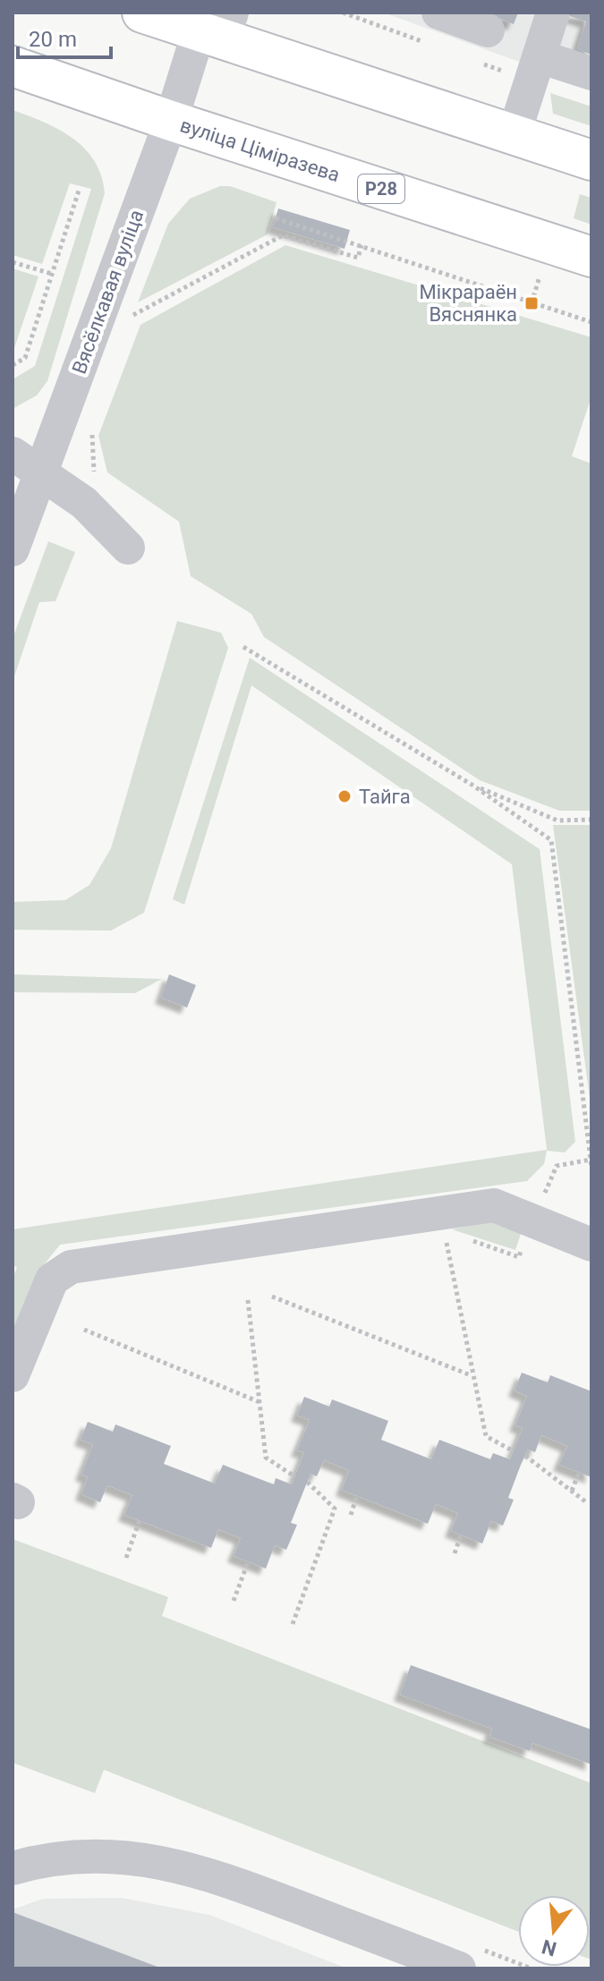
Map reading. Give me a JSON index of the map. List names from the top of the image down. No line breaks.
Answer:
{"streets":{"main road":["вуліца Ціміразева","Р28"],"street":["Вясёлкавая вуліца"]},"crossings":[["вуліца Ціміразева","Вясёлкавая вуліца"]],"places":{"transit":["Мікрараён Вяснянка"],"other":["Тайга"]},"scale_bar":"20 m","north":"bottom"}
